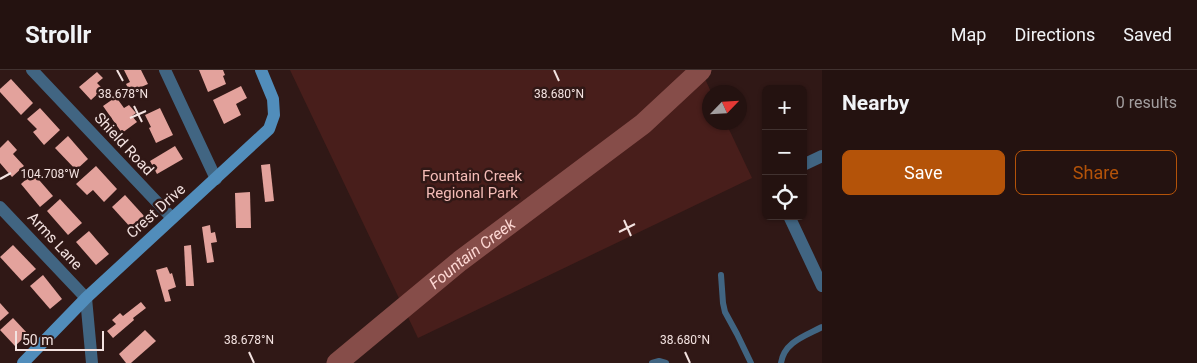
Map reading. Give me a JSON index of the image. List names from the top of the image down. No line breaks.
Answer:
{"streets":{"street":["Shield Road","Crest Drive","Arms Lane"]},"crossings":[["Shield Road","Crest Drive"],["Crest Drive","Arms Lane"]],"water":["Fountain Creek"],"parks":["Fountain Creek Regional Park"],"scale_bar":"50 m","north":"top right","page":{"header":"Strollr","nav":["Map","Directions","Saved"],"heading":["Nearby","0 results"],"map_buttons":["+","−"],"buttons":["Save","Share"],"scale":"50 m"},"coordinates":["38.678°N","38.680°N","104.708°W"]}
